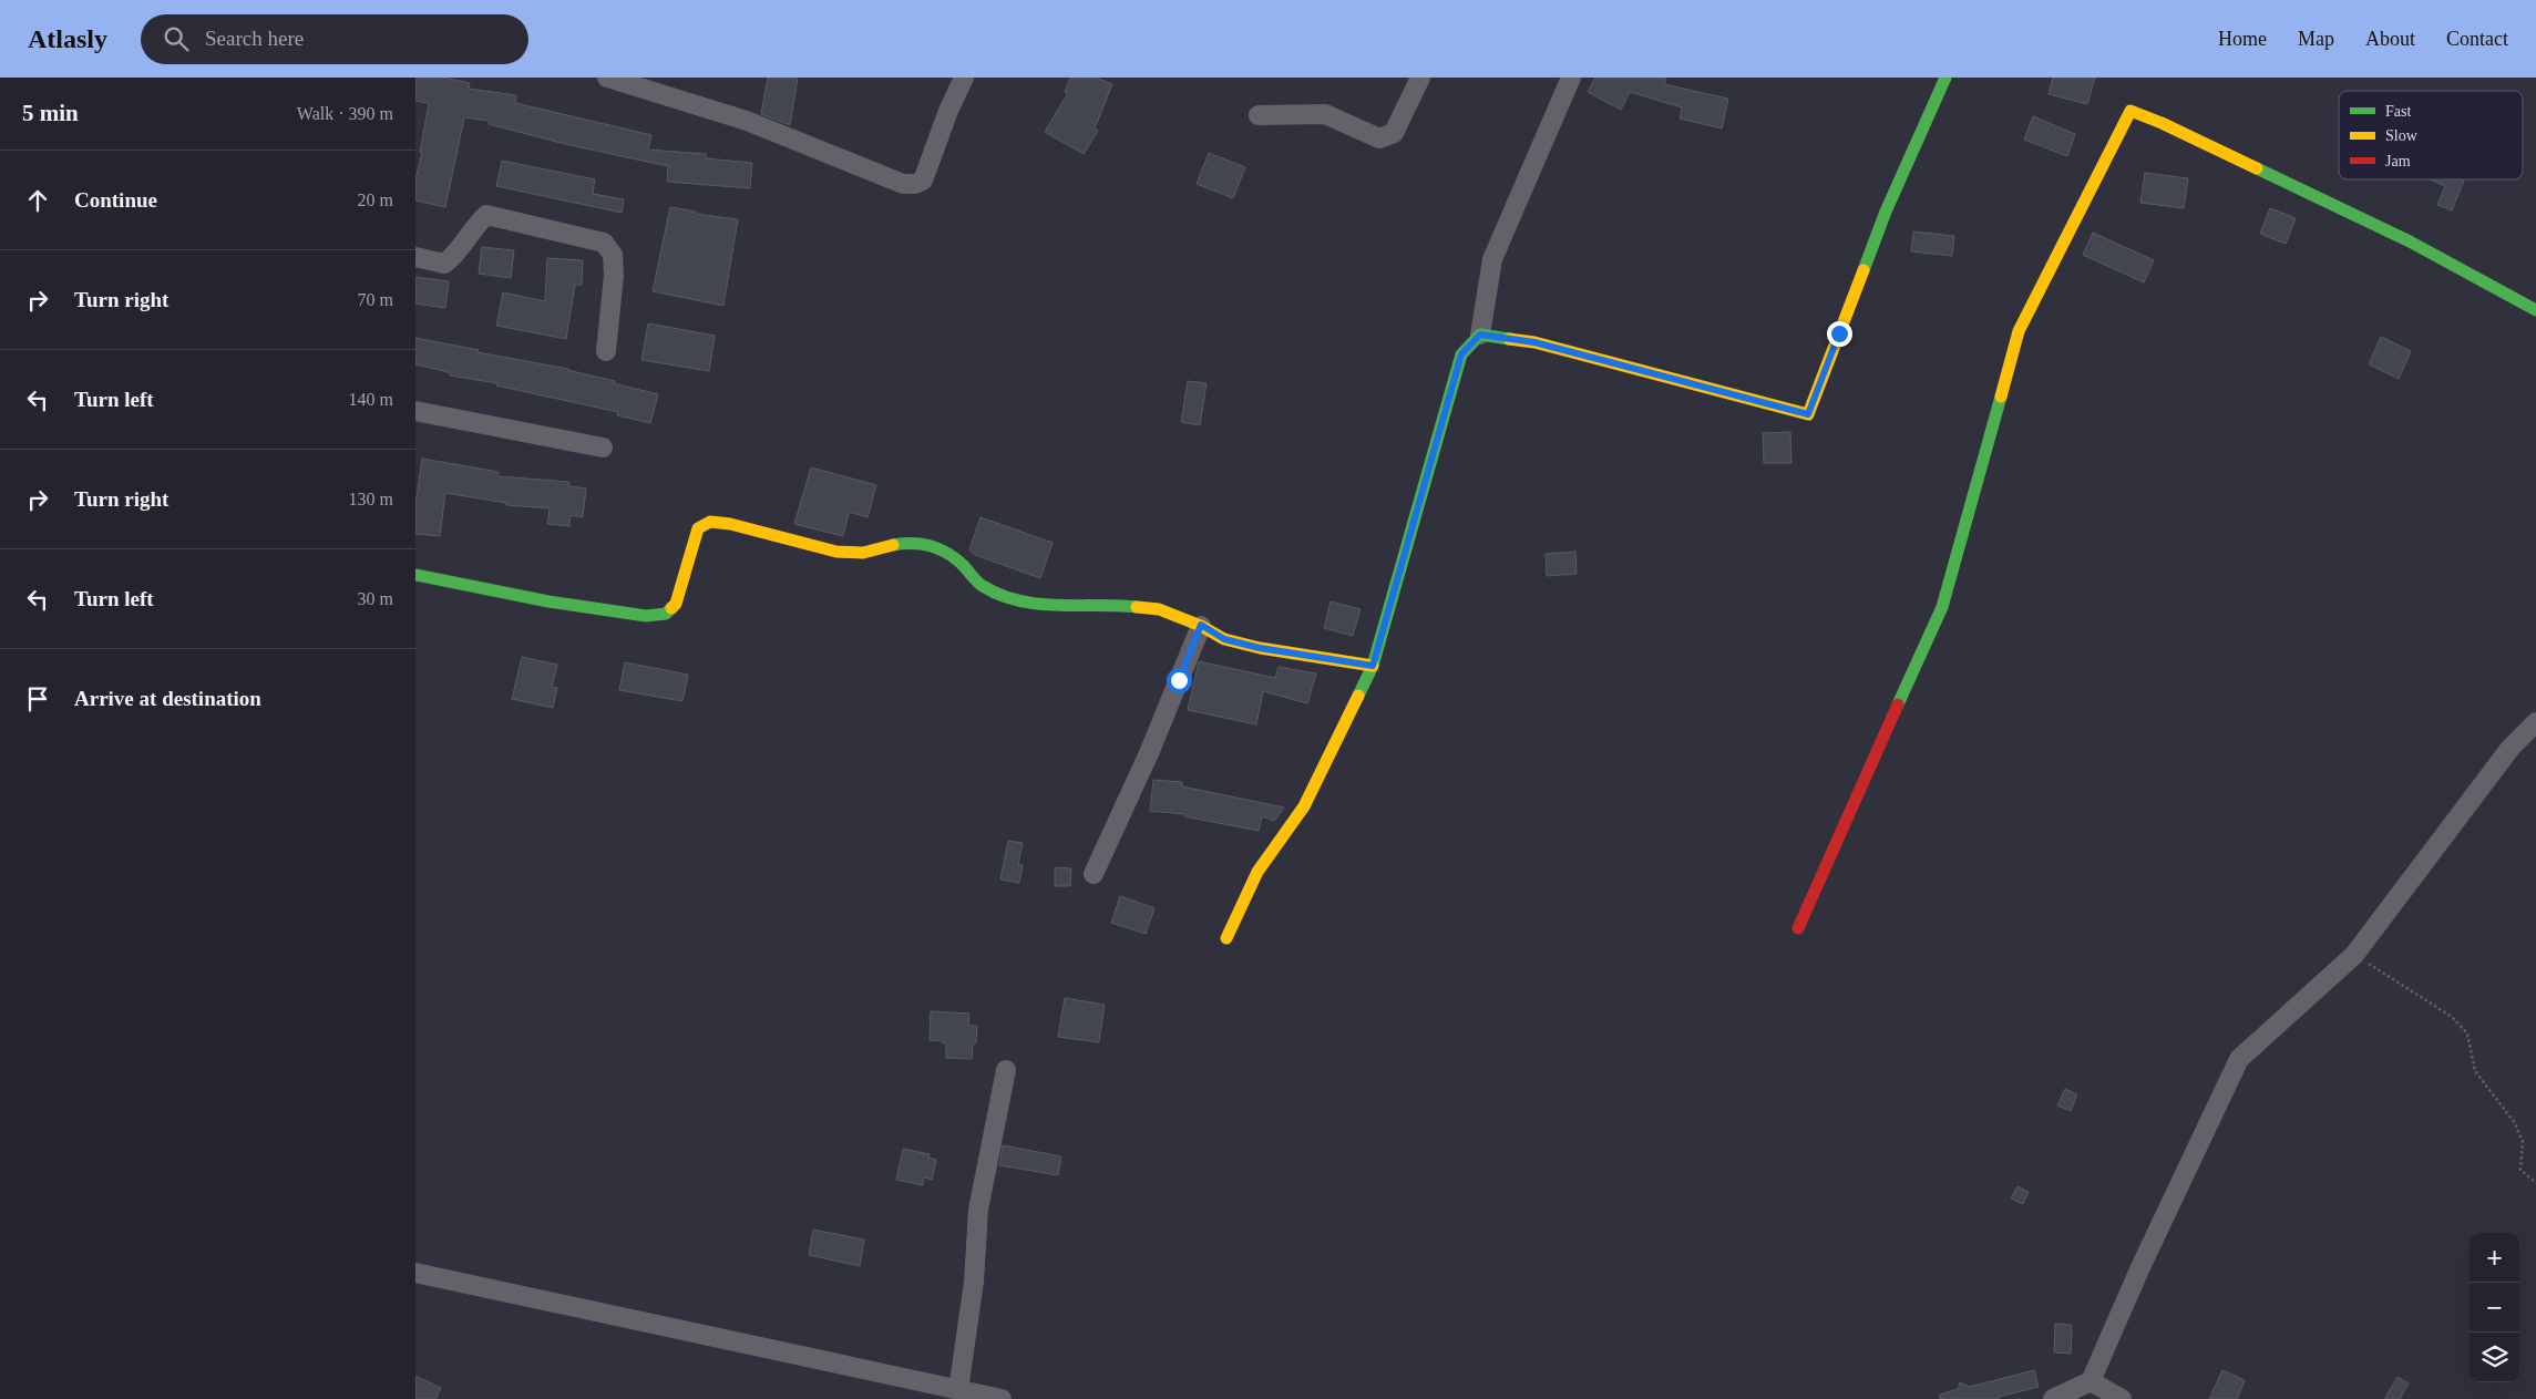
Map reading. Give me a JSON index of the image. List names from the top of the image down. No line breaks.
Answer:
{"legend":["Fast","Slow","Jam"],"page":{"header":"Atlasly","search":"Search here","nav":["Home","Map","About","Contact"],"heading":["5 min","Walk · 390 m"],"list":[["Continue","20 m"],["Turn right","70 m"],["Turn left","140 m"],["Turn right","130 m"],["Turn left","30 m"],"Arrive at destination"],"map_buttons":["+","−"]}}
